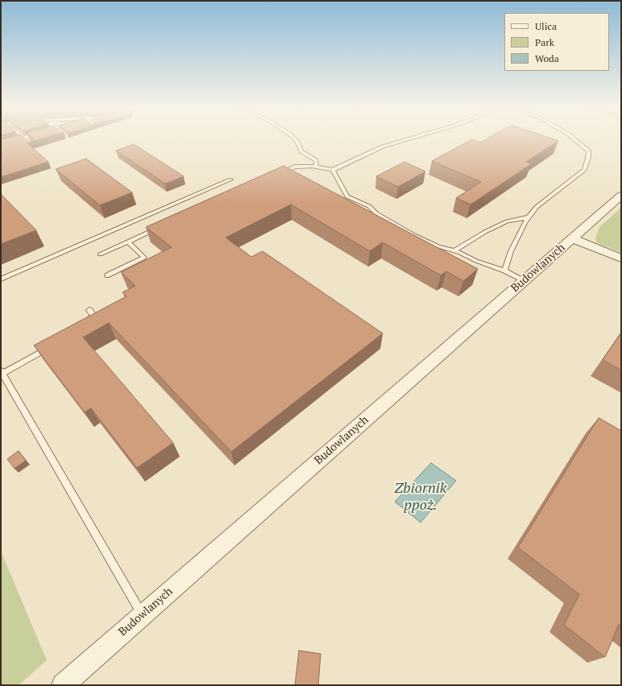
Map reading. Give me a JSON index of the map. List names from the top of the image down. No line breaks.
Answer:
{"streets":{"street":["Budowlanych"]},"water":["Zbiornik ppoż."],"legend":["Ulica","Park","Woda"]}
